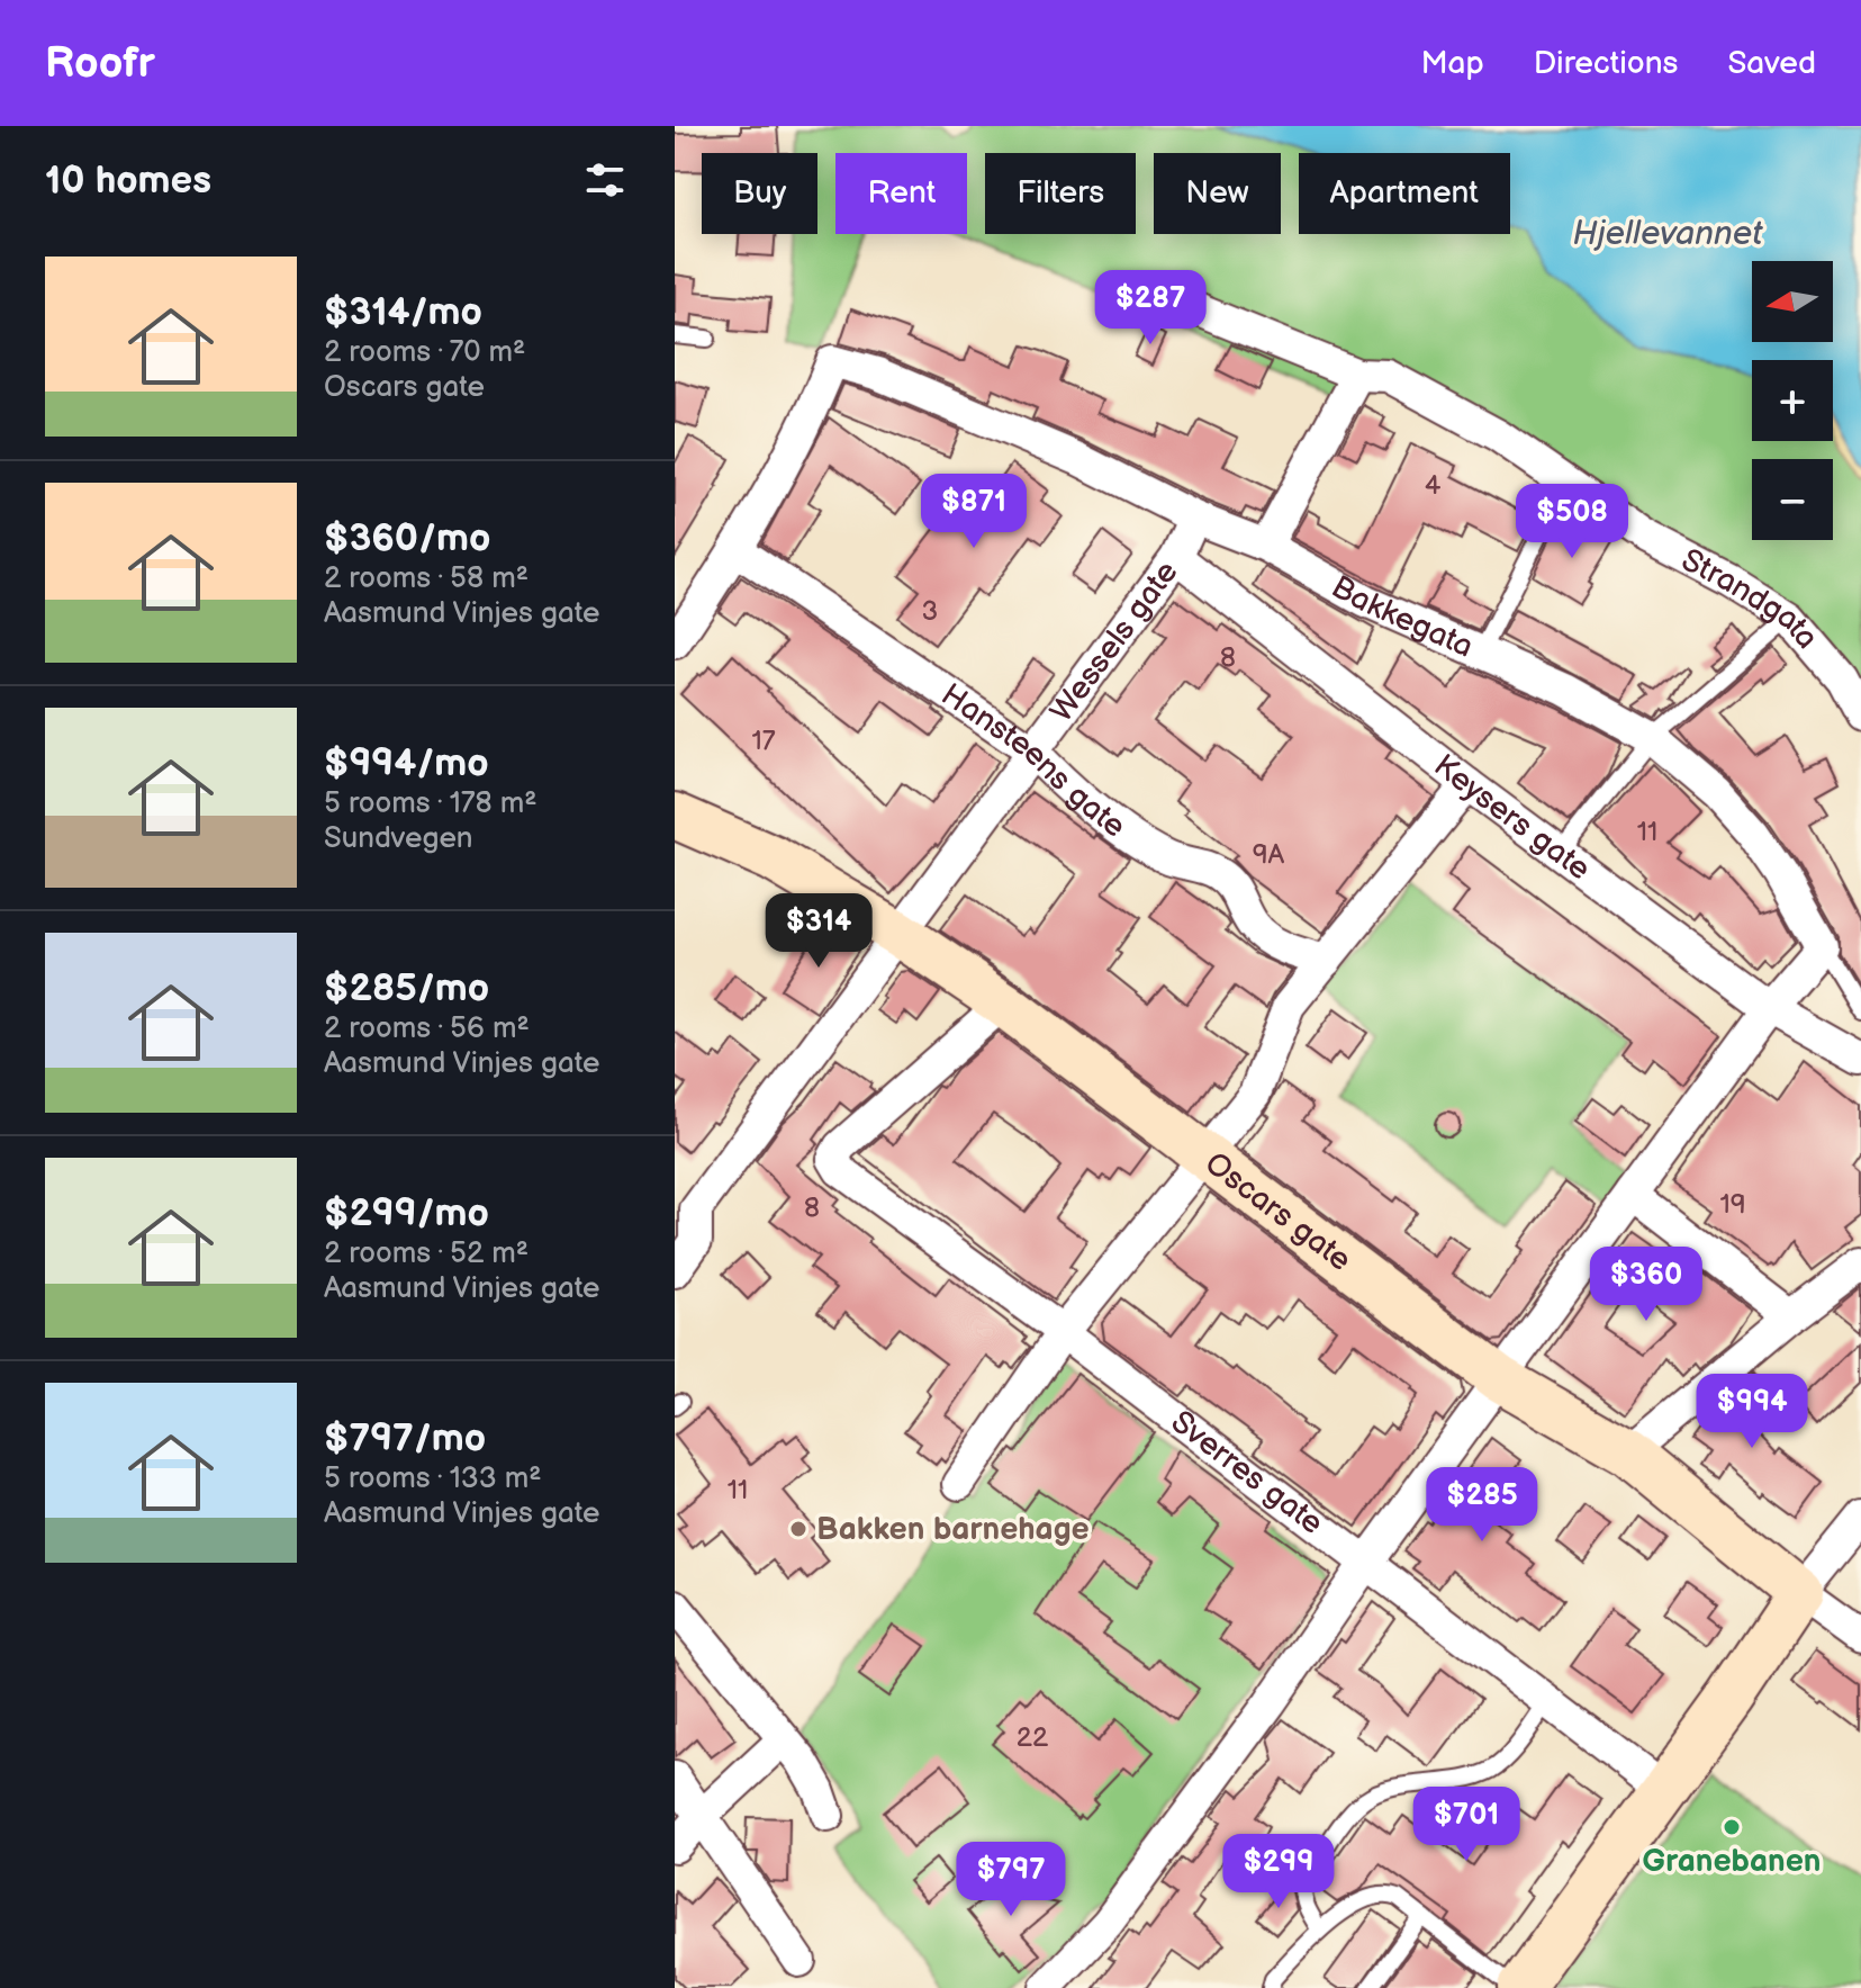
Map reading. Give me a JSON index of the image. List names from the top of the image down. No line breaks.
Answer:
{"streets":{"street":["Strandgata","Bakkegata","Wessels gate","Hansteens gate","Keysers gate","Oscars gate","Sverres gate"]},"crossings":[["Bakkegata","Wessels gate"],["Bakkegata","Hansteens gate"],["Wessels gate","Hansteens gate"],["Wessels gate","Keysers gate"],["Wessels gate","Oscars gate"],["Oscars gate","Sverres gate"]],"water":["Hjellevannet"],"places":["Bakken barnehage","Granebanen"],"house_numbers":["4","3","8","17","11","9A","19","8","11","22"],"north":"left","page":{"header":"Roofr","nav":["Map","Directions","Saved"],"heading":"10 homes","chip":["Buy","Rent","Filters","New","Apartment"],"list":[{"name":"$314/mo","note":"2 rooms · 70 m² · Oscars gate"},{"name":"$360/mo","note":"2 rooms · 58 m² · Aasmund Vinjes gate"},{"name":"$994/mo","note":"5 rooms · 178 m² · Sundvegen"},{"name":"$285/mo","note":"2 rooms · 56 m² · Aasmund Vinjes gate"},{"name":"$299/mo","note":"2 rooms · 52 m² · Aasmund Vinjes gate"},{"name":"$797/mo","note":"5 rooms · 133 m² · Aasmund Vinjes gate"}],"map_buttons":["+","−"],"price":["$287","$871","$508","$314","$360","$994","$285","$701","$299","$797"]}}
